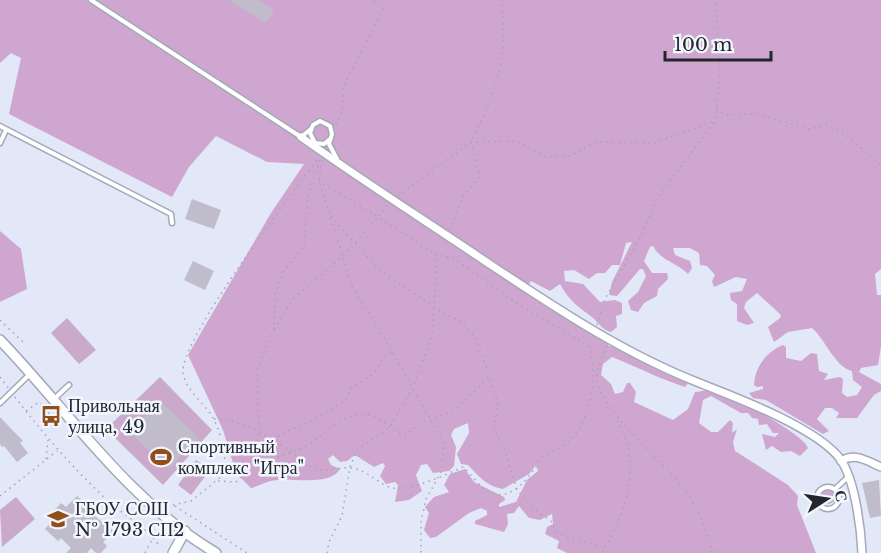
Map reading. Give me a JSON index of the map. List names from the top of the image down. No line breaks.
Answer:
{"places":{"bus stop":["Привольная улица, 49"],"sports":["Спортивный комплекс \"Игра\""],"school or university":["ГБОУ СОШ № 1793 СП2"]},"scale_bar":"100 m","north":"right"}
